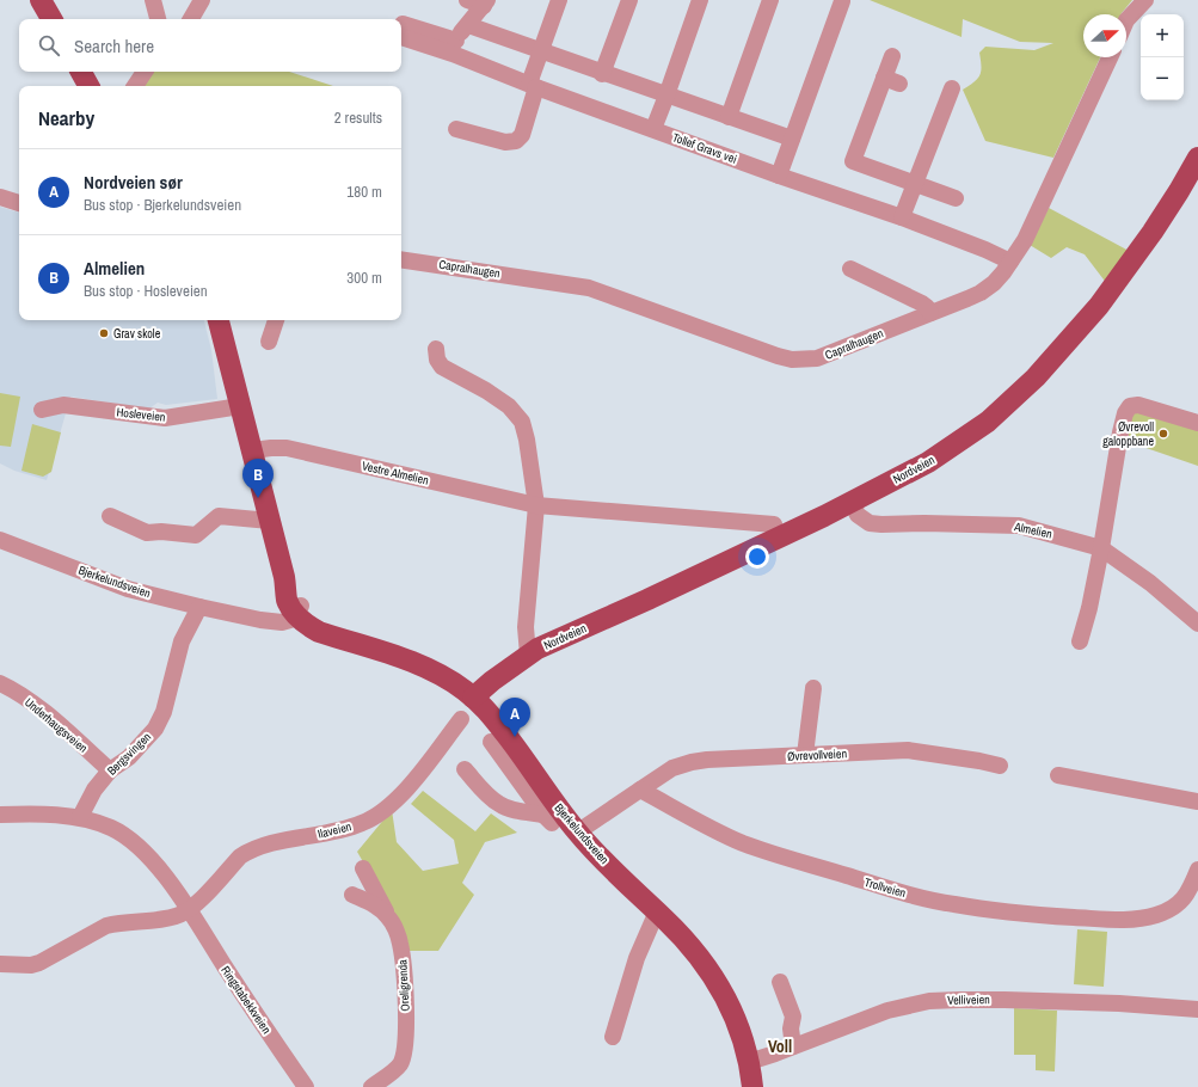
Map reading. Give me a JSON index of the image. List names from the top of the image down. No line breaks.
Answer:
{"streets":{"main road":["Nordveien","Bjerkelundsveien"],"street":["Tollef Gravs vei","Capralhaugen","Hosleveien","Vestre Almelien","Almelien","Underhaugsveien","Bergsvingen","Øvrevollveien","Ilaveien","Trollveien","Oreligrenda","Ringstabekkveien","Velliveien"]},"crossings":[["Tollef Gravs vei","Capralhaugen"],["Nordveien","Almelien"],["Nordveien","Bjerkelundsveien"],["Bjerkelundsveien","Bergsvingen"],["Bjerkelundsveien","Velliveien"],["Underhaugsveien","Bergsvingen"],["Bergsvingen","Ringstabekkveien"],["Øvrevollveien","Trollveien"],["Ilaveien","Ringstabekkveien"]],"districts":["Voll"],"places":["Grav skole","Øvrevoll galoppbane"],"north":"right","page":{"map_buttons":["+","−"],"search":"Search here","heading":["Nearby","2 results"],"list":[{"mark":"A","name":"Nordveien sør","note":"Bus stop · Bjerkelundsveien","value":"180 m"},{"mark":"B","name":"Almelien","note":"Bus stop · Hosleveien","value":"300 m"}],"pins":["B","A"]}}
